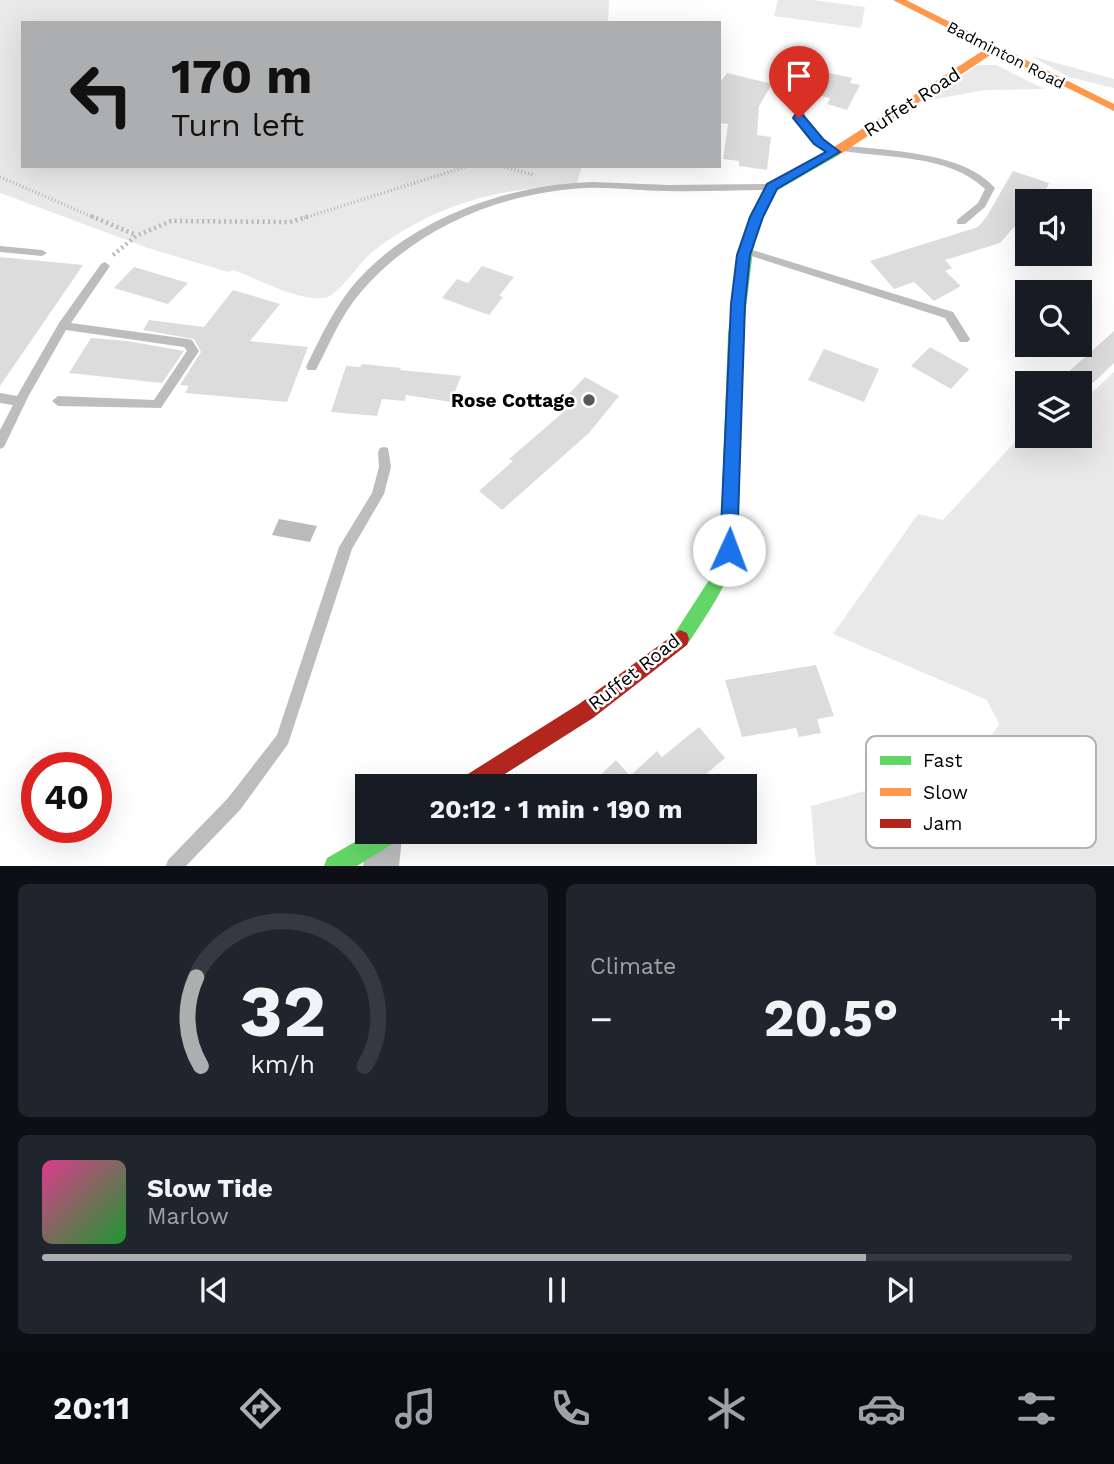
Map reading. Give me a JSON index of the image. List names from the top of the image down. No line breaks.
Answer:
{"streets":{"street":["Badminton Road","Ruffet Road"]},"crossings":[["Badminton Road","Ruffet Road"]],"places":["Rose Cottage"],"legend":["Fast","Slow","Jam"],"page":{"turn":["170 m","Turn left"],"limit":"40","trip":"20:12 · 1 min · 190 m","tile":"Climate","heat":["−","20.5°","+"],"song":["Slow Tide","Marlow"],"tabs":"20:11","gauge":["32","km/h"]}}
